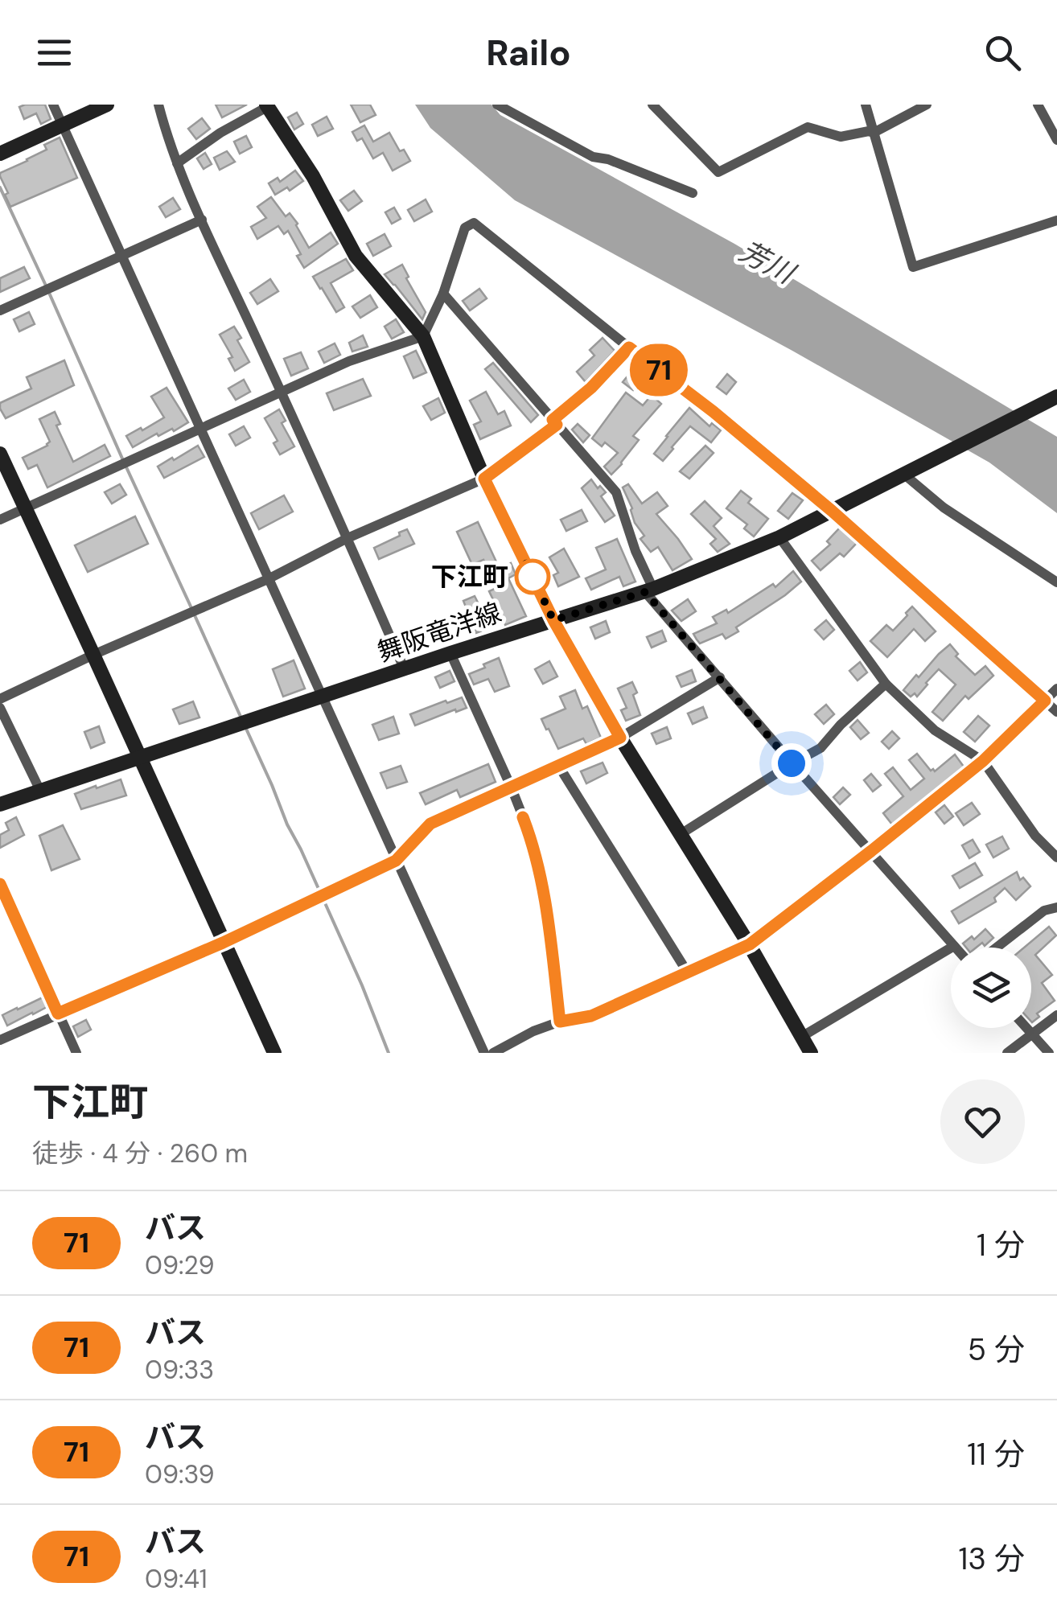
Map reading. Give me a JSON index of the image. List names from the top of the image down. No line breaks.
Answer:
{"streets":{"street":["舞阪竜洋線"]},"water":["芳川"],"places":["下江町"],"lines":["bus line 71"],"page":{"header":"Railo","on_map":"71","heading":["下江町","徒歩 · 4 分 · 260 m"],"list":[{"mark":"71","name":"バス","note":"09:29","value":"1 分"},{"mark":"71","name":"バス","note":"09:33","value":"5 分"},{"mark":"71","name":"バス","note":"09:39","value":"11 分"},{"mark":"71","name":"バス","note":"09:41","value":"13 分"}]}}
